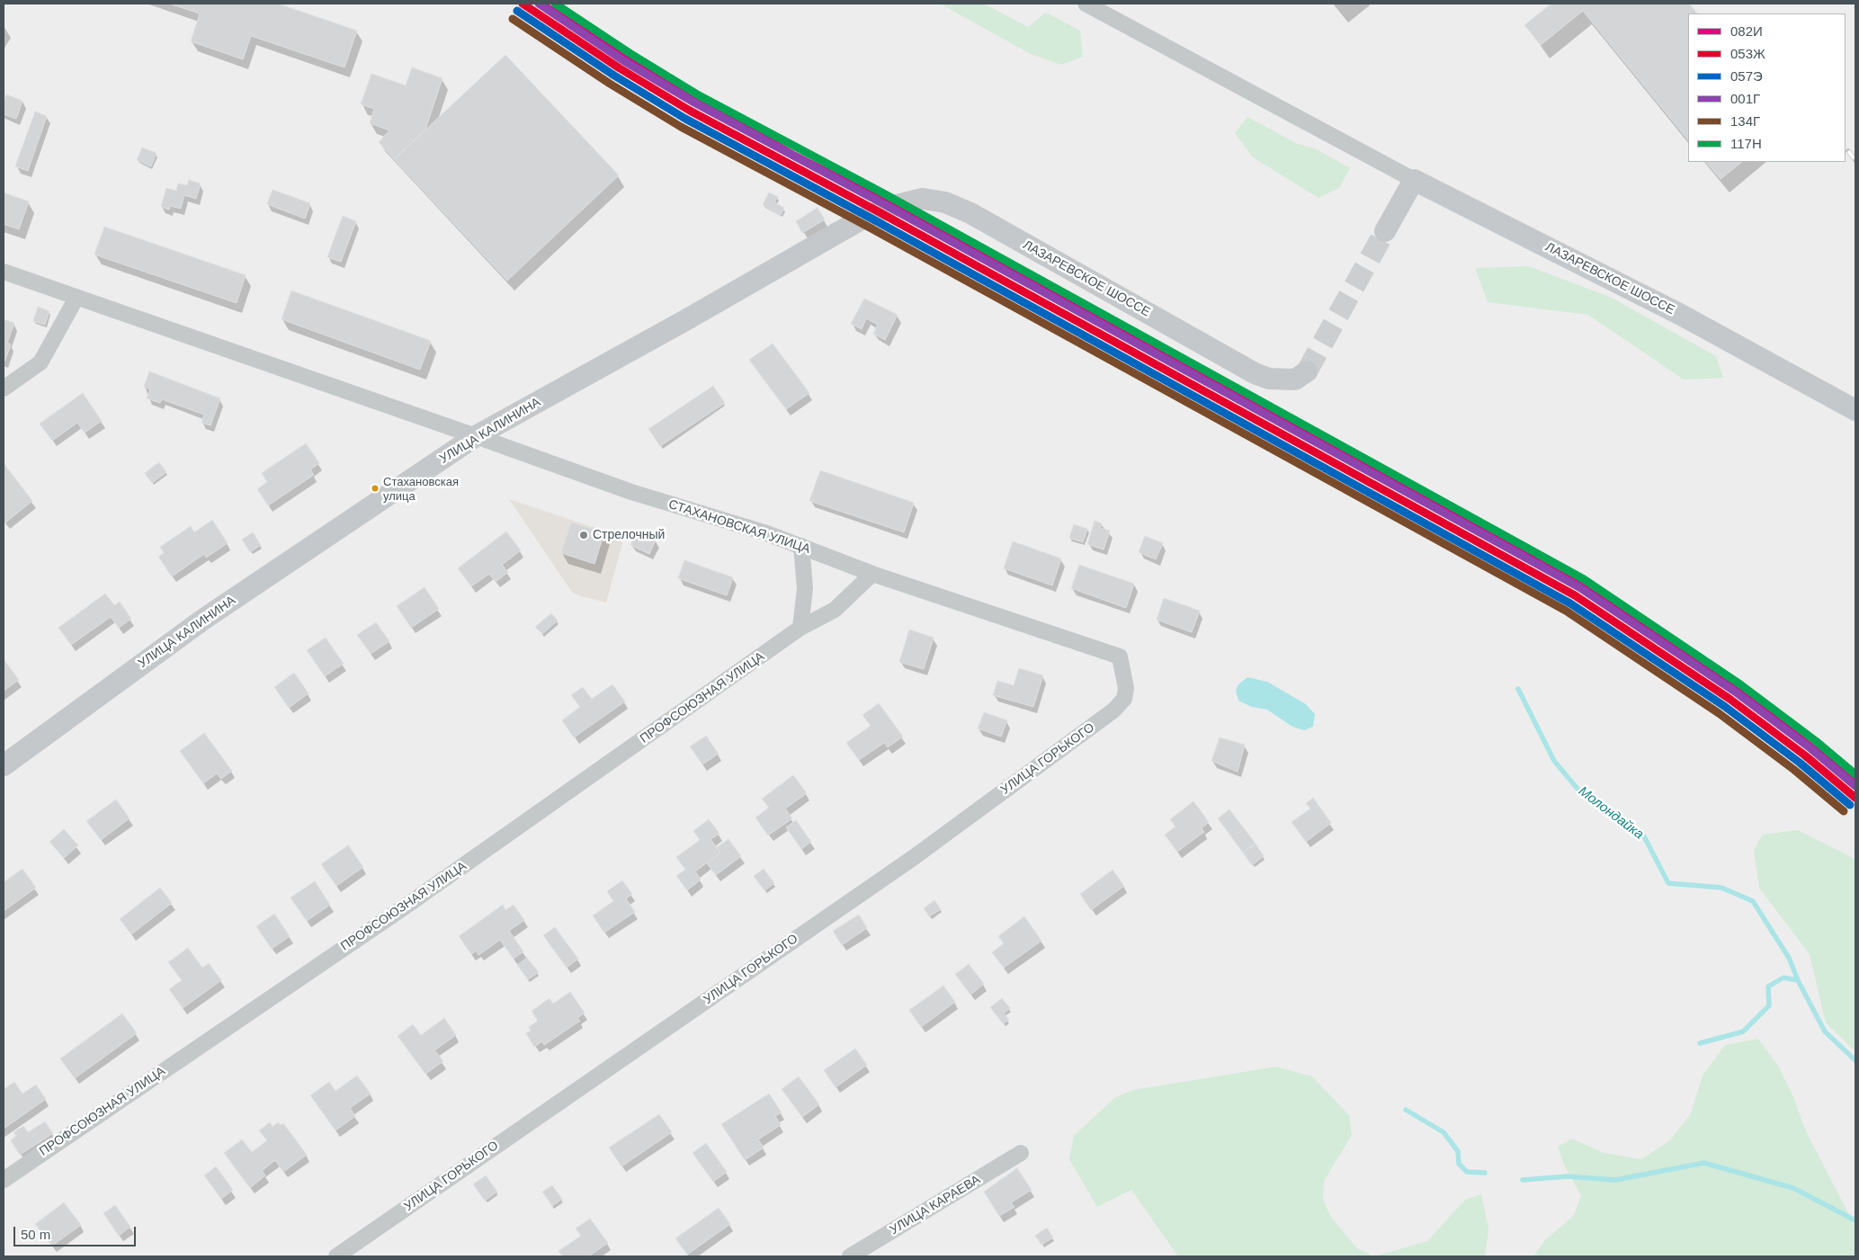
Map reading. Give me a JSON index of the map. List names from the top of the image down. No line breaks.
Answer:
{"streets":{"street":["ЛАЗАРЕВСКОЕ ШОССЕ","УЛИЦА КАЛИНИНА","СТАХАНОВСКАЯ УЛИЦА","ПРОФСОЮЗНАЯ УЛИЦА","УЛИЦА ГОРЬКОГО","УЛИЦА КАРАЕВА"]},"crossings":[["ЛАЗАРЕВСКОЕ ШОССЕ","УЛИЦА КАЛИНИНА"],["УЛИЦА КАЛИНИНА","СТАХАНОВСКАЯ УЛИЦА"],["СТАХАНОВСКАЯ УЛИЦА","ПРОФСОЮЗНАЯ УЛИЦА"],["СТАХАНОВСКАЯ УЛИЦА","УЛИЦА ГОРЬКОГО"]],"water":["Молондайка"],"places":["Стахановская улица","Стрелочный"],"lines":["transit line 082И","transit line 053Ж","transit line 001Г","transit line 117Н","transit line 057Э","transit line 134Г"],"legend":["082И","053Ж","057Э","001Г","134Г","117Н"],"scale_bar":"50 m"}
